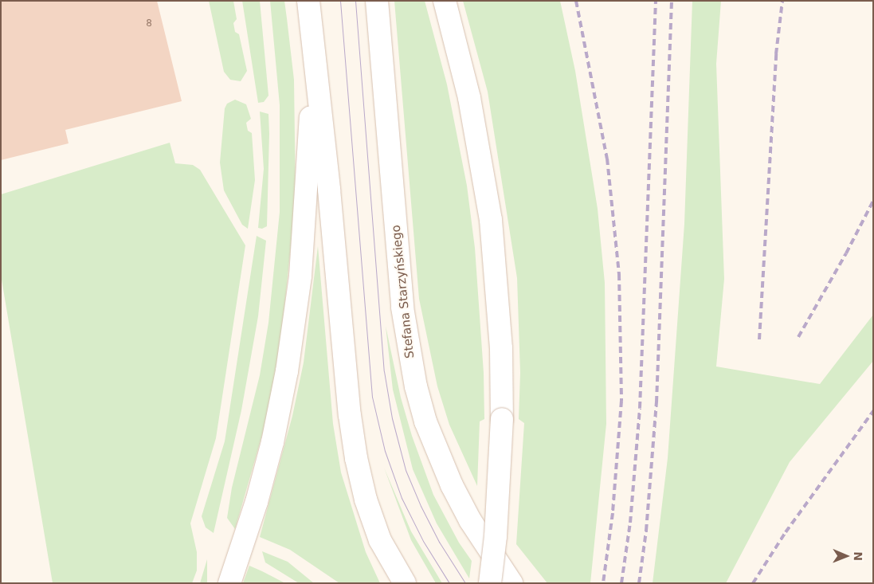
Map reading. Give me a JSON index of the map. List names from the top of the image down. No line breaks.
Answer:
{"streets":{"main road":["Stefana Starzyńskiego"]},"house_numbers":["8"],"north":"right"}
